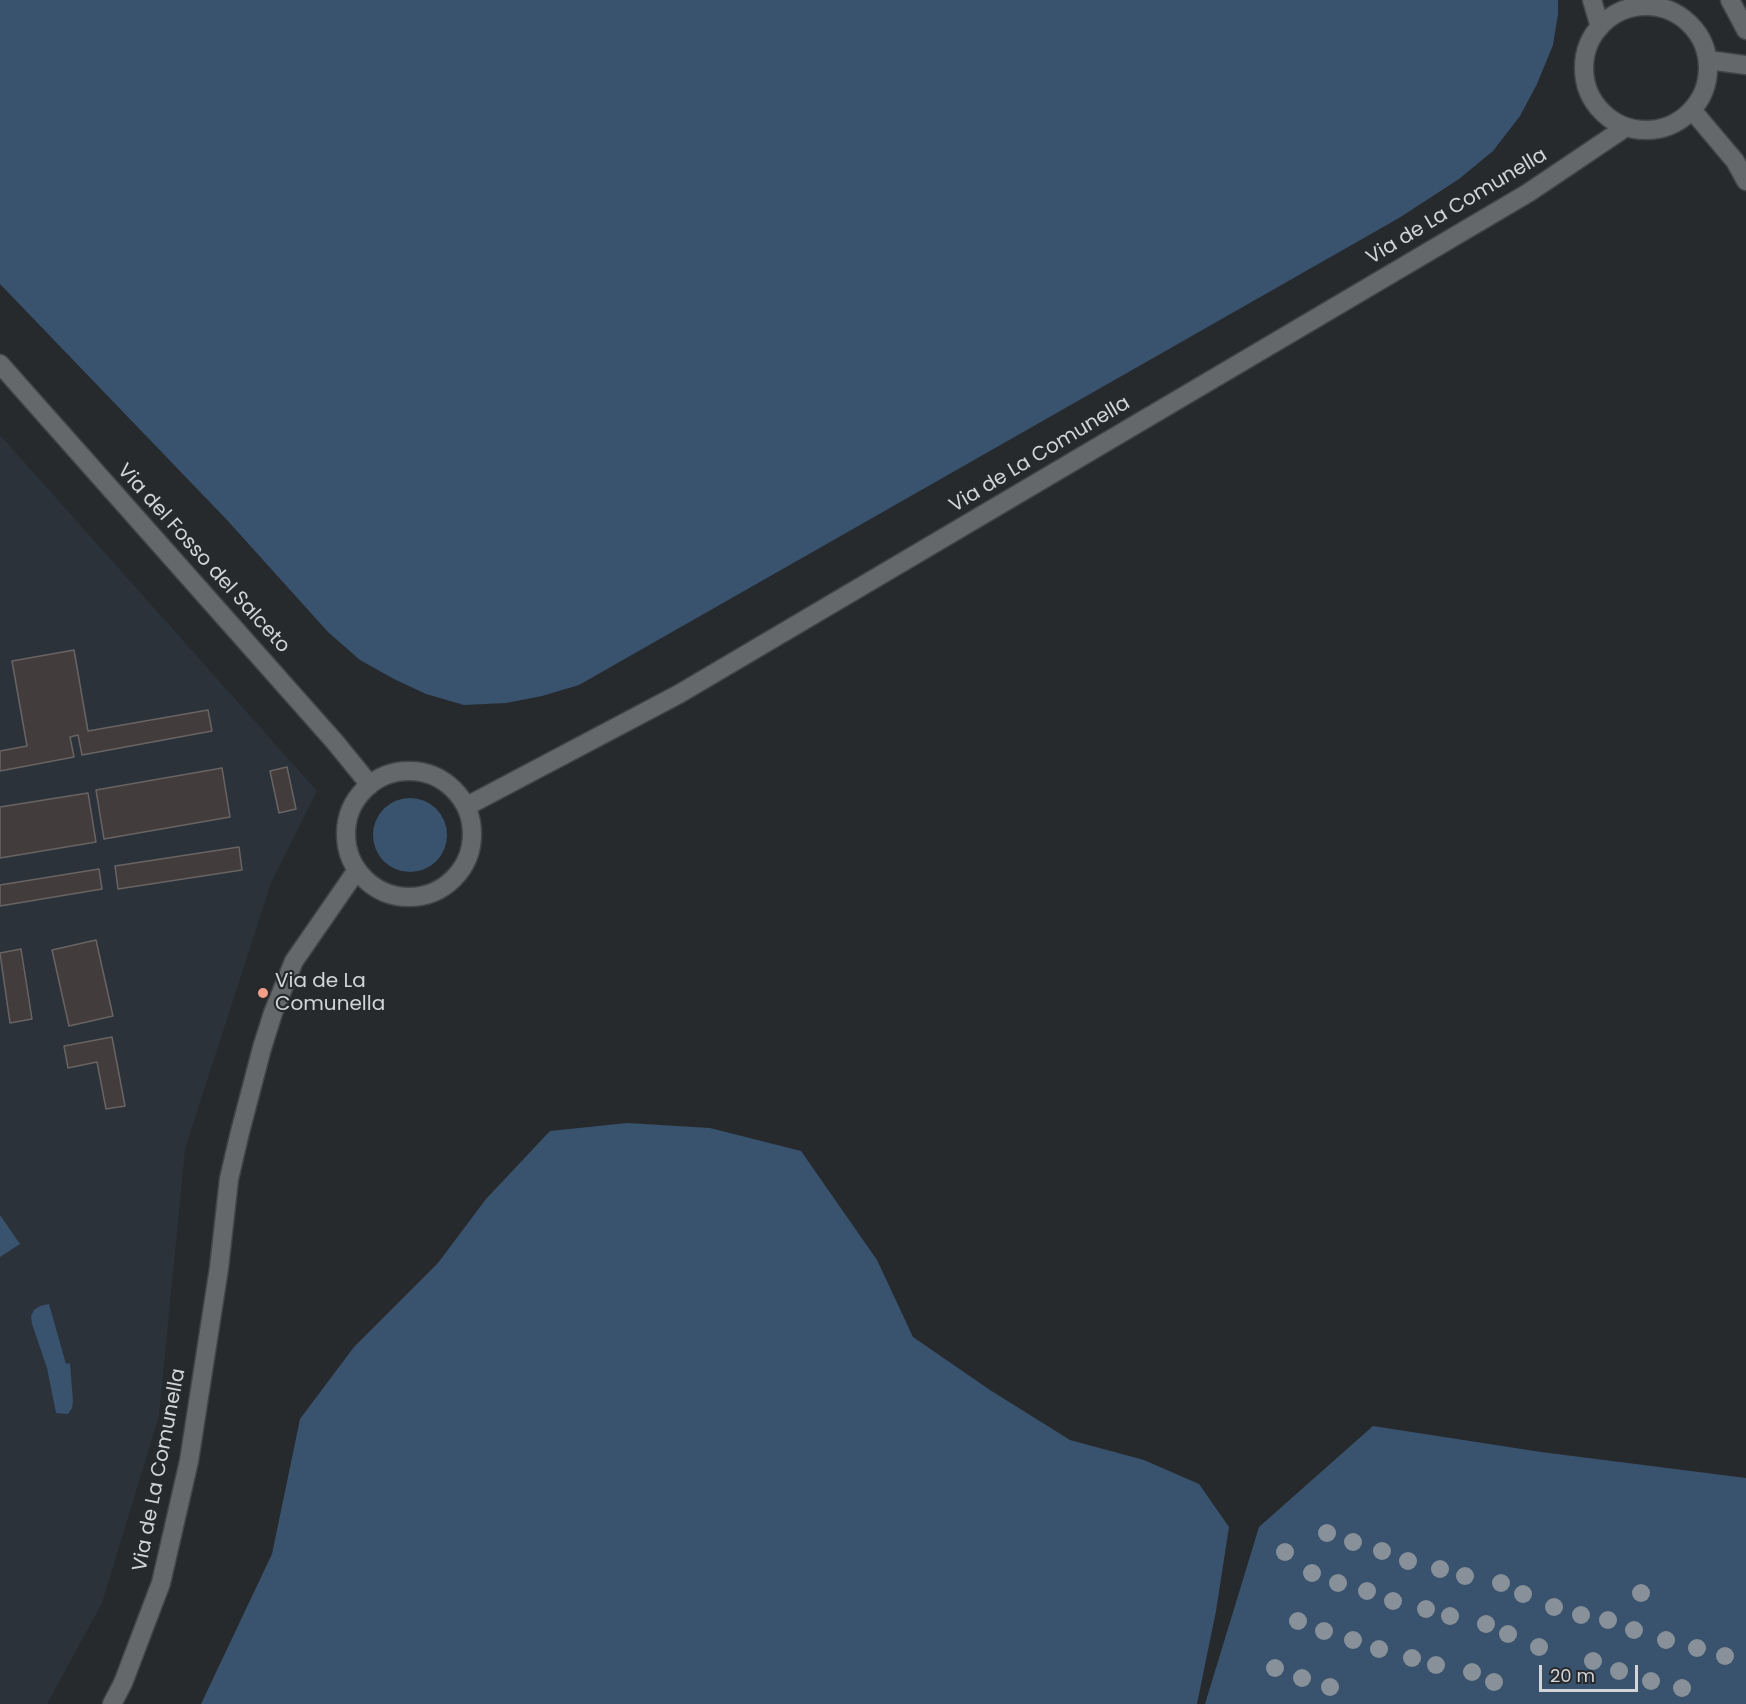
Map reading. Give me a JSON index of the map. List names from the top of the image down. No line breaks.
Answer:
{"streets":{"street":["Via de La Comunella","Via del Fosso del Salceto"]},"crossings":[["Via de La Comunella","Via del Fosso del Salceto"]],"places":["Via de La Comunella"],"scale_bar":"20 m"}
